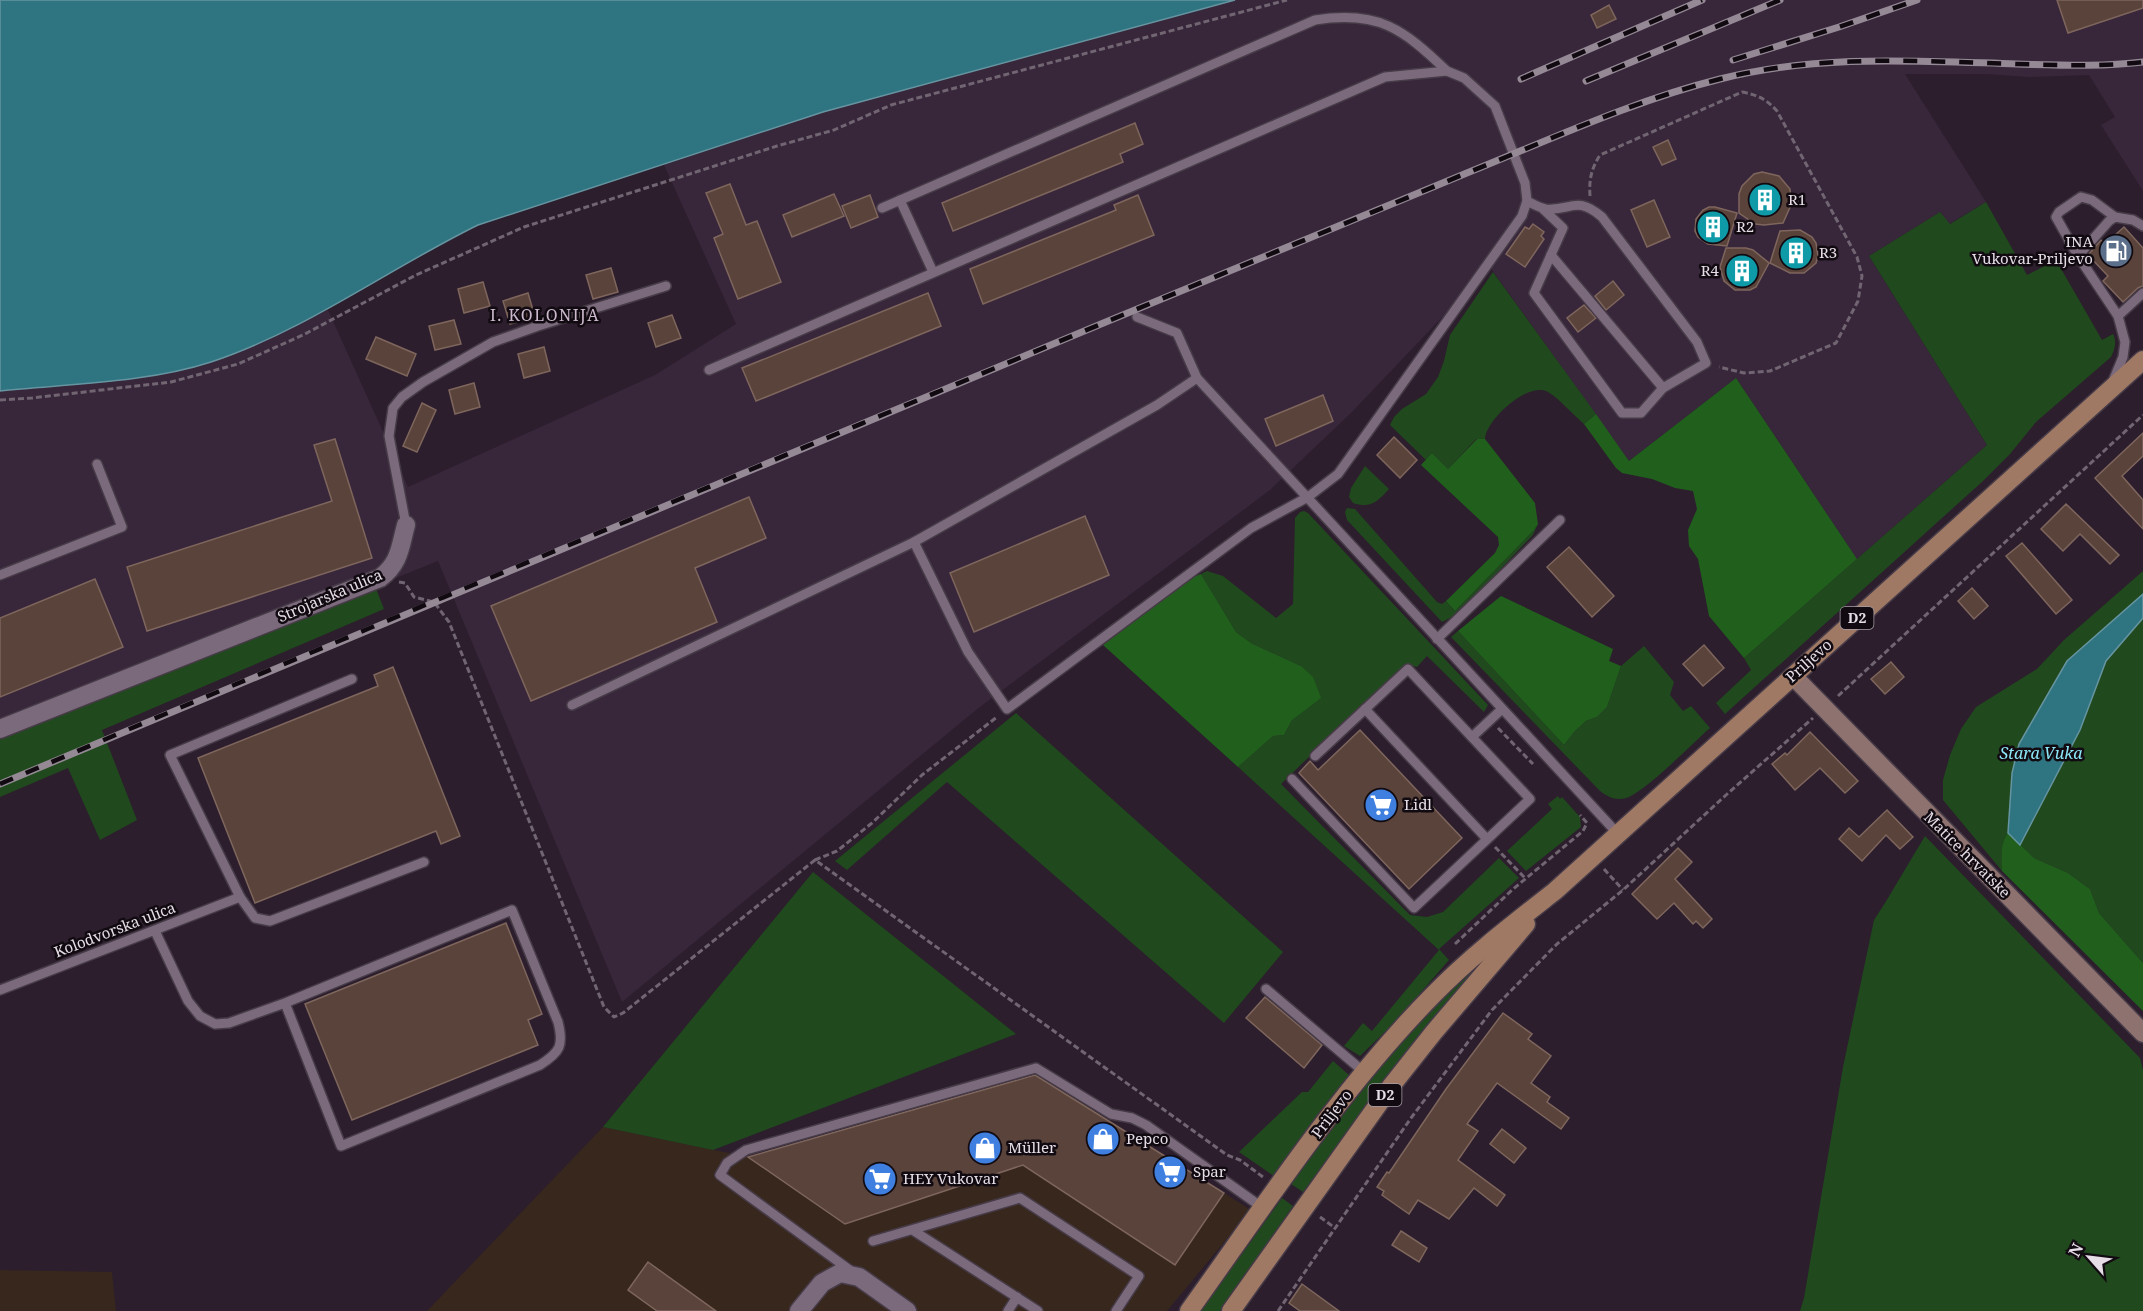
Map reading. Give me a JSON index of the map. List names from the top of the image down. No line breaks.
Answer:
{"streets":{"main road":["D2","Priljevo","Matice hrvatske"],"street":["Strojarska ulica"],"lane":["Kolodvorska ulica"]},"crossings":[["Priljevo","Matice hrvatske"]],"districts":["I. KOLONIJA"],"water":["Stara Vuka"],"places":{"building":["R1","R2","R3","R4"],"fuel station":["INA Vukovar-Priljevo"],"supermarket":["Lidl","Spar","HEY Vukovar"],"shop":["Pepco","Müller"]},"north":"top left"}
